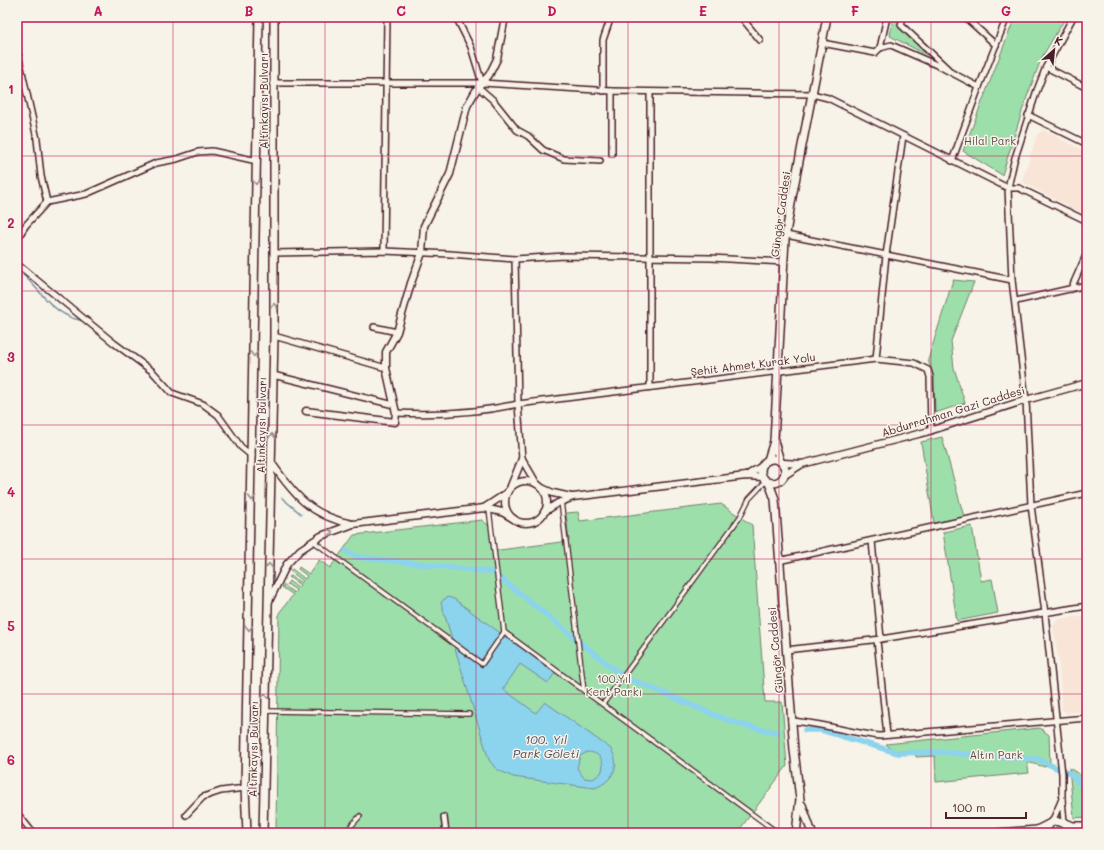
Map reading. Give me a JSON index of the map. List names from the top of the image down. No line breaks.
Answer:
{"streets":{"main road":["Altınkayısı Bulvarı","Güngör Caddesi"],"street":["Şehit Ahmet Kurak Yolu","Abdurrahman Gazi Caddesi"]},"crossings":[["Güngör Caddesi","Şehit Ahmet Kurak Yolu"],["Güngör Caddesi","Abdurrahman Gazi Caddesi"],["Şehit Ahmet Kurak Yolu","Abdurrahman Gazi Caddesi"]],"water":["100. Yıl Park Göleti"],"parks":["Hilal Park","100.Yıl Kent Parkı","Altın Park"],"scale_bar":"100 m","north":"top right","grid":{"columns":["A","B","C","D","E","F","G"],"rows":["1","2","3","4","5","6"]}}
